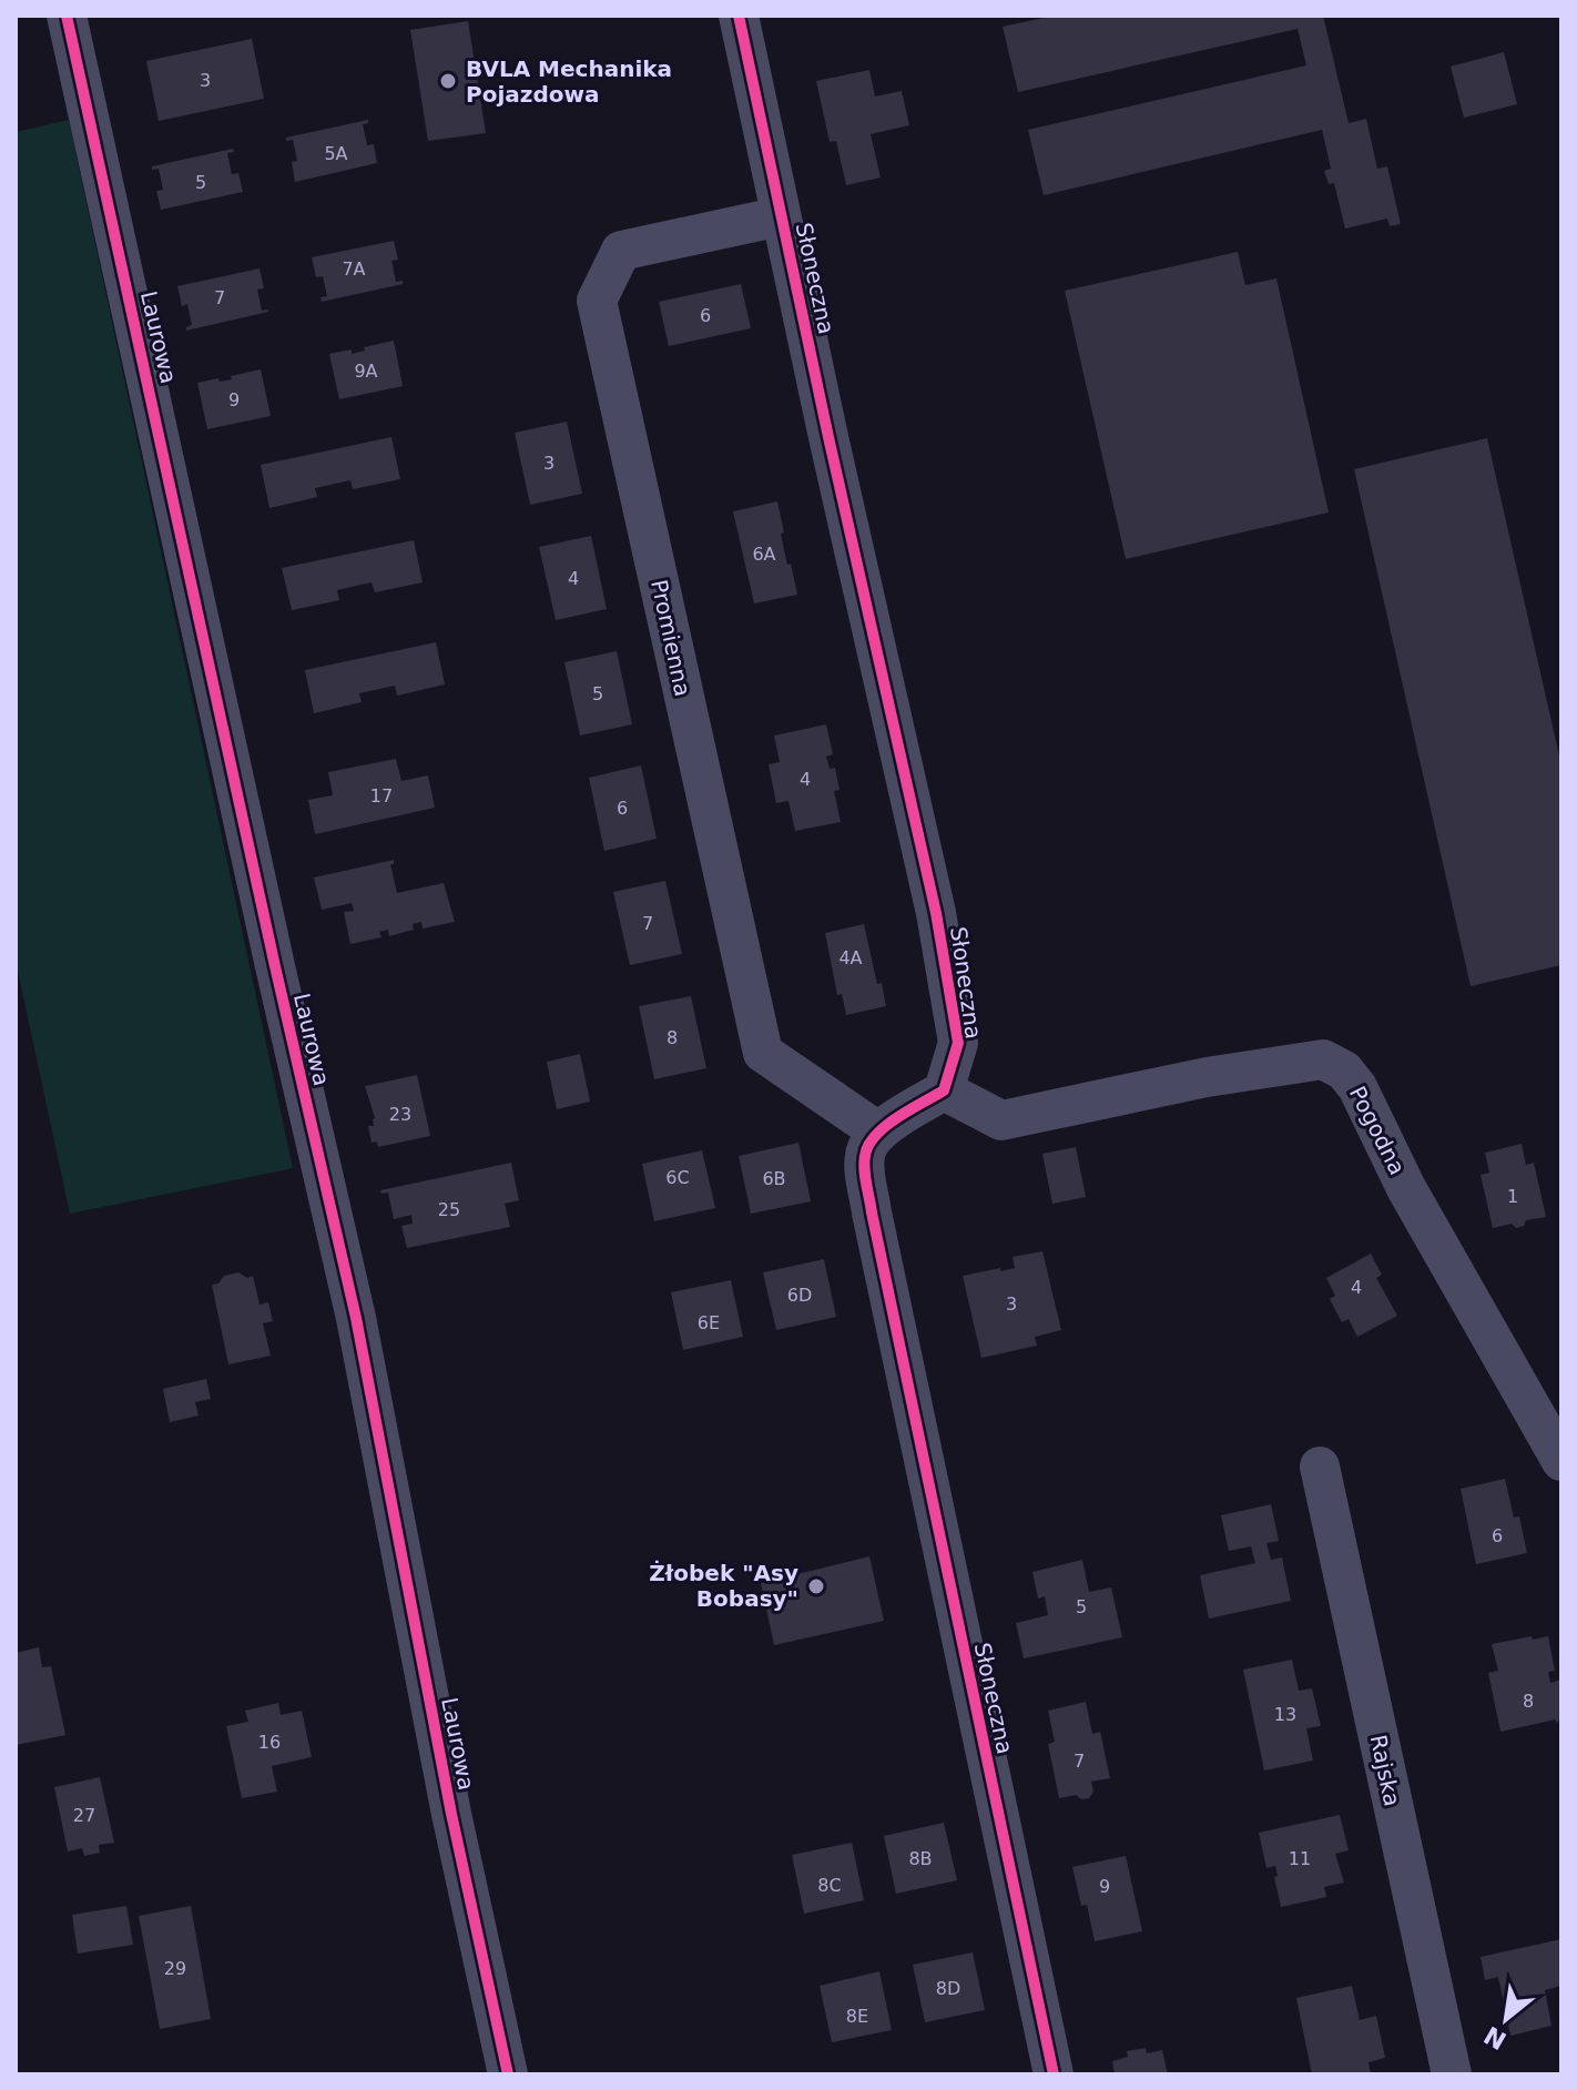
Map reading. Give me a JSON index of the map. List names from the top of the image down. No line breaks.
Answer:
{"streets":{"street":["Słoneczna","Laurowa","Promienna","Pogodna","Rajska"]},"crossings":[["Słoneczna","Promienna"],["Słoneczna","Pogodna"]],"places":["BVLA Mechanika Pojazdowa","Żłobek \"Asy Bobasy\""],"house_numbers":["3","5A","5","7A","7","6","9A","9","3","6A","4","5","4","17","6","7","4A","8","23","6C","6B","1","25","4","6D","3","6E","6","5","8","13","16","7","27","8B","11","8C","9","29","8D","8E"],"north":"bottom left"}
